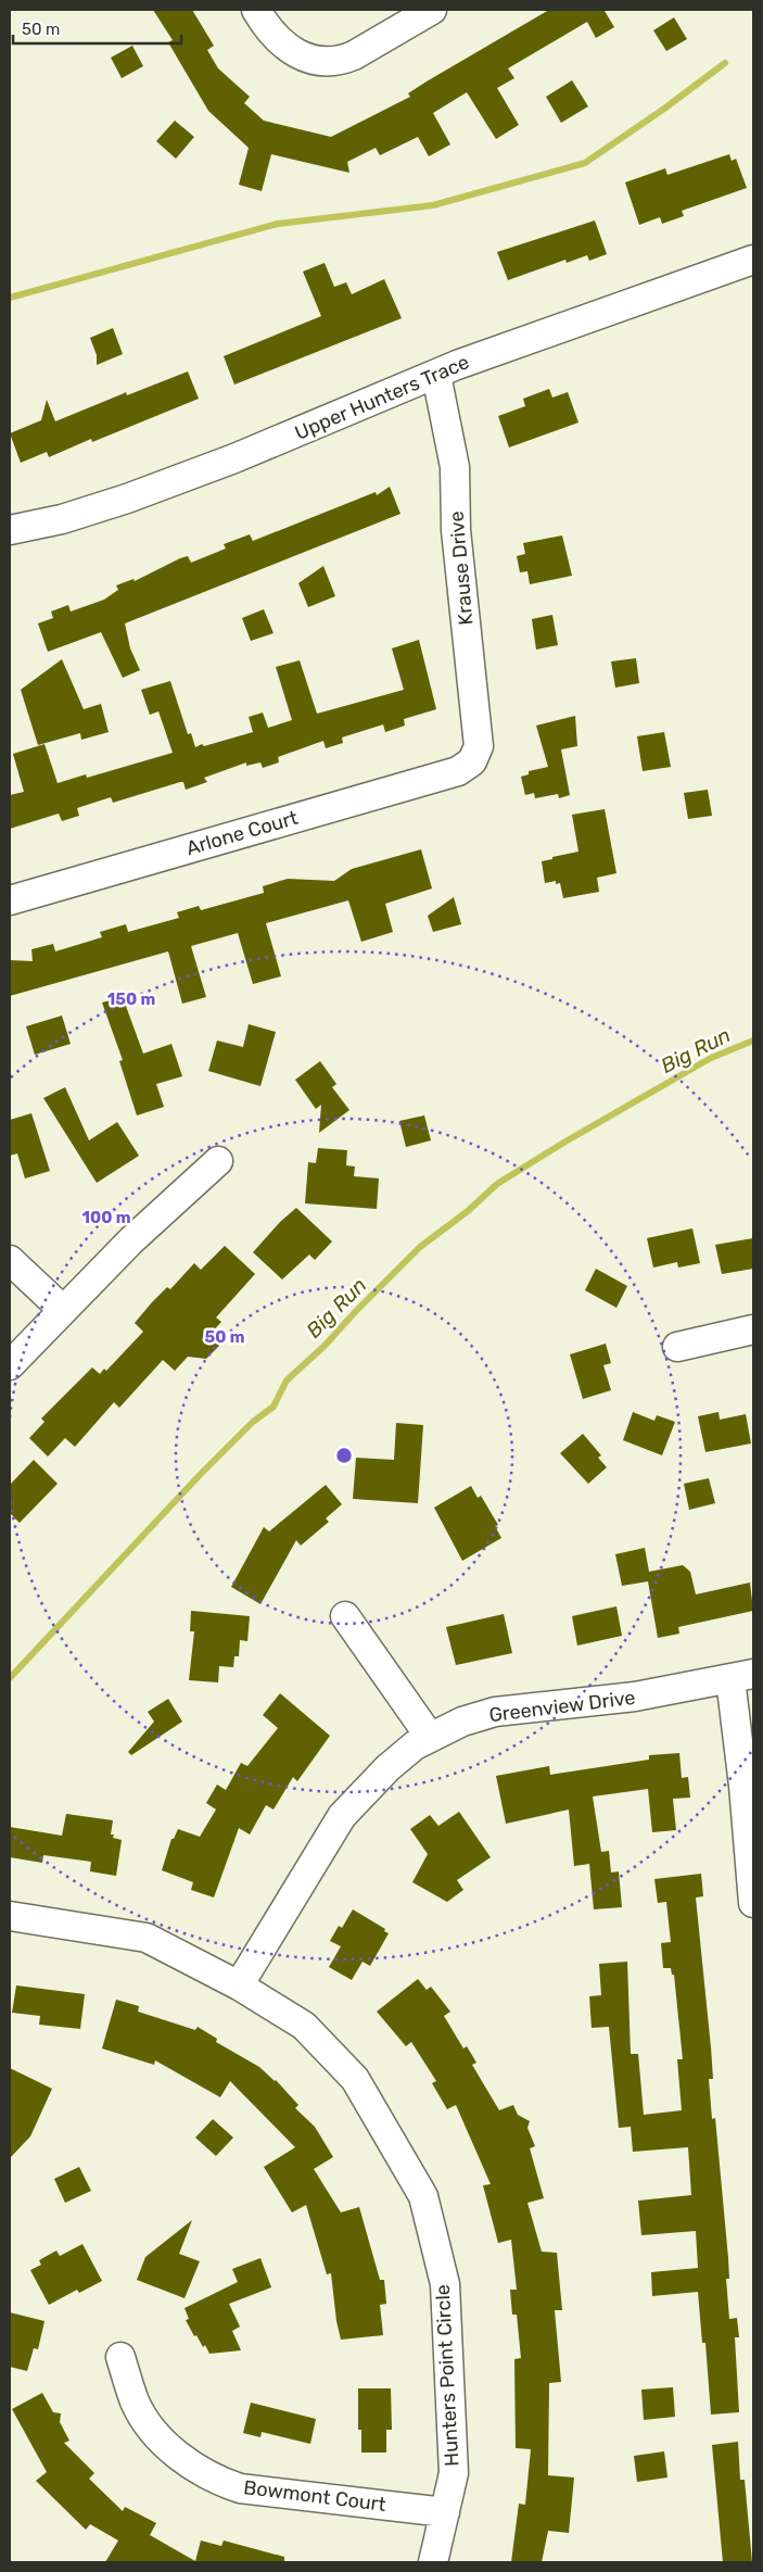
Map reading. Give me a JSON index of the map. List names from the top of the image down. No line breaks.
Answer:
{"streets":{"street":["Upper Hunters Trace","Krause Drive","Arlone Court","Greenview Drive","Hunters Point Circle","Bowmont Court"]},"crossings":[["Upper Hunters Trace","Krause Drive"],["Krause Drive","Arlone Court"],["Greenview Drive","Hunters Point Circle"],["Hunters Point Circle","Bowmont Court"]],"water":["Big Run"],"scale_bar":"50 m","rings":["150 m","100 m","50 m"]}
